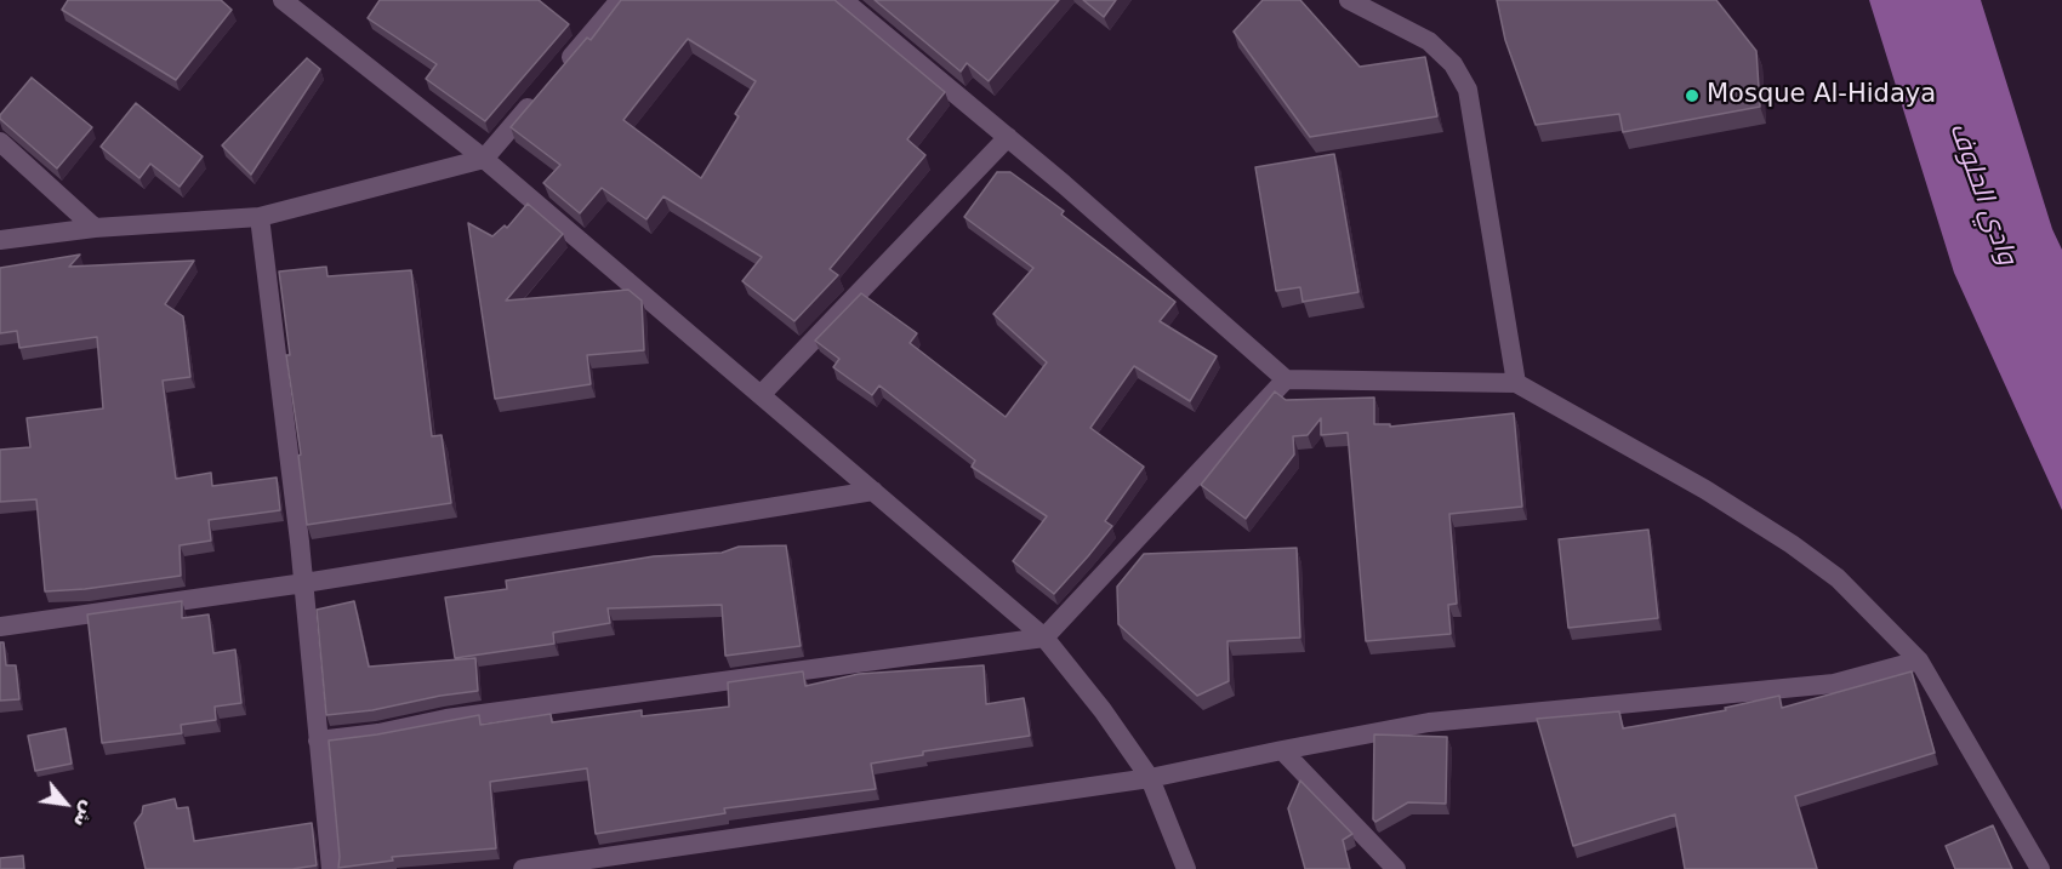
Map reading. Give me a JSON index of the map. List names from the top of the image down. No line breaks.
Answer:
{"water":["وادي الحلوف"],"places":["Mosque Al-Hidaya"],"north":"bottom right"}
